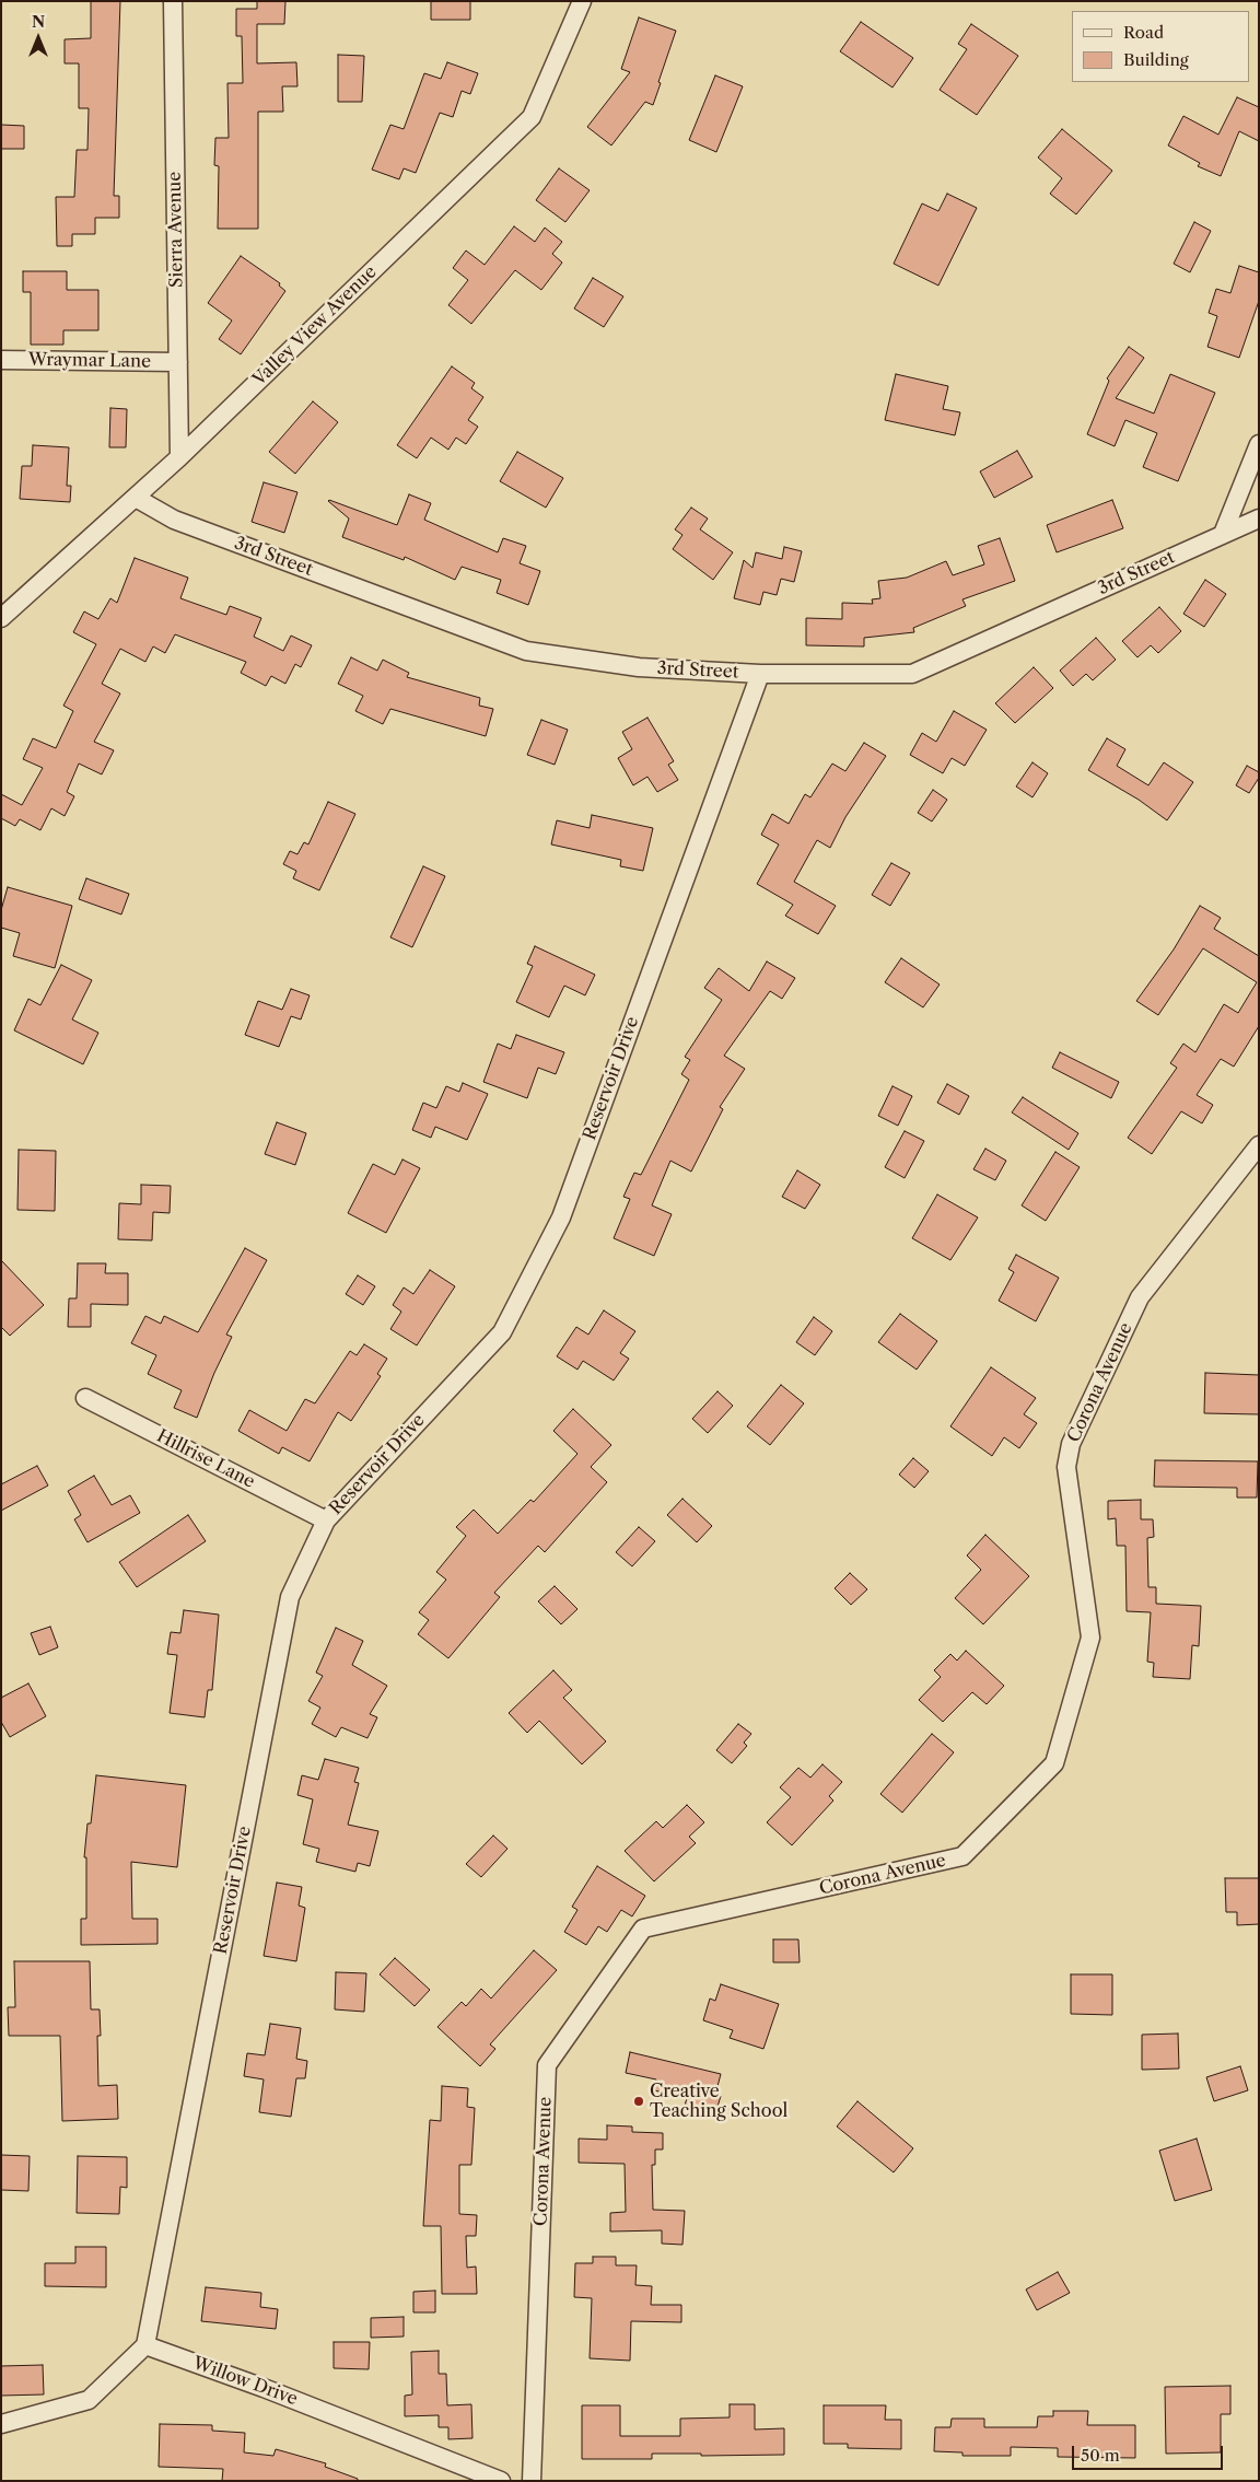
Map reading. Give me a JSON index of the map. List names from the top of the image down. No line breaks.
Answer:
{"streets":{"street":["Sierra Avenue","Valley View Avenue","Wraymar Lane","3rd Street","Reservoir Drive","Corona Avenue","Hillrise Lane","Willow Drive"]},"crossings":[["Sierra Avenue","Valley View Avenue"],["Sierra Avenue","Wraymar Lane"],["Valley View Avenue","3rd Street"],["3rd Street","Reservoir Drive"],["Reservoir Drive","Hillrise Lane"],["Reservoir Drive","Willow Drive"]],"places":["Creative Teaching School"],"legend":["Road","Building"],"scale_bar":"50 m","north":"top"}
